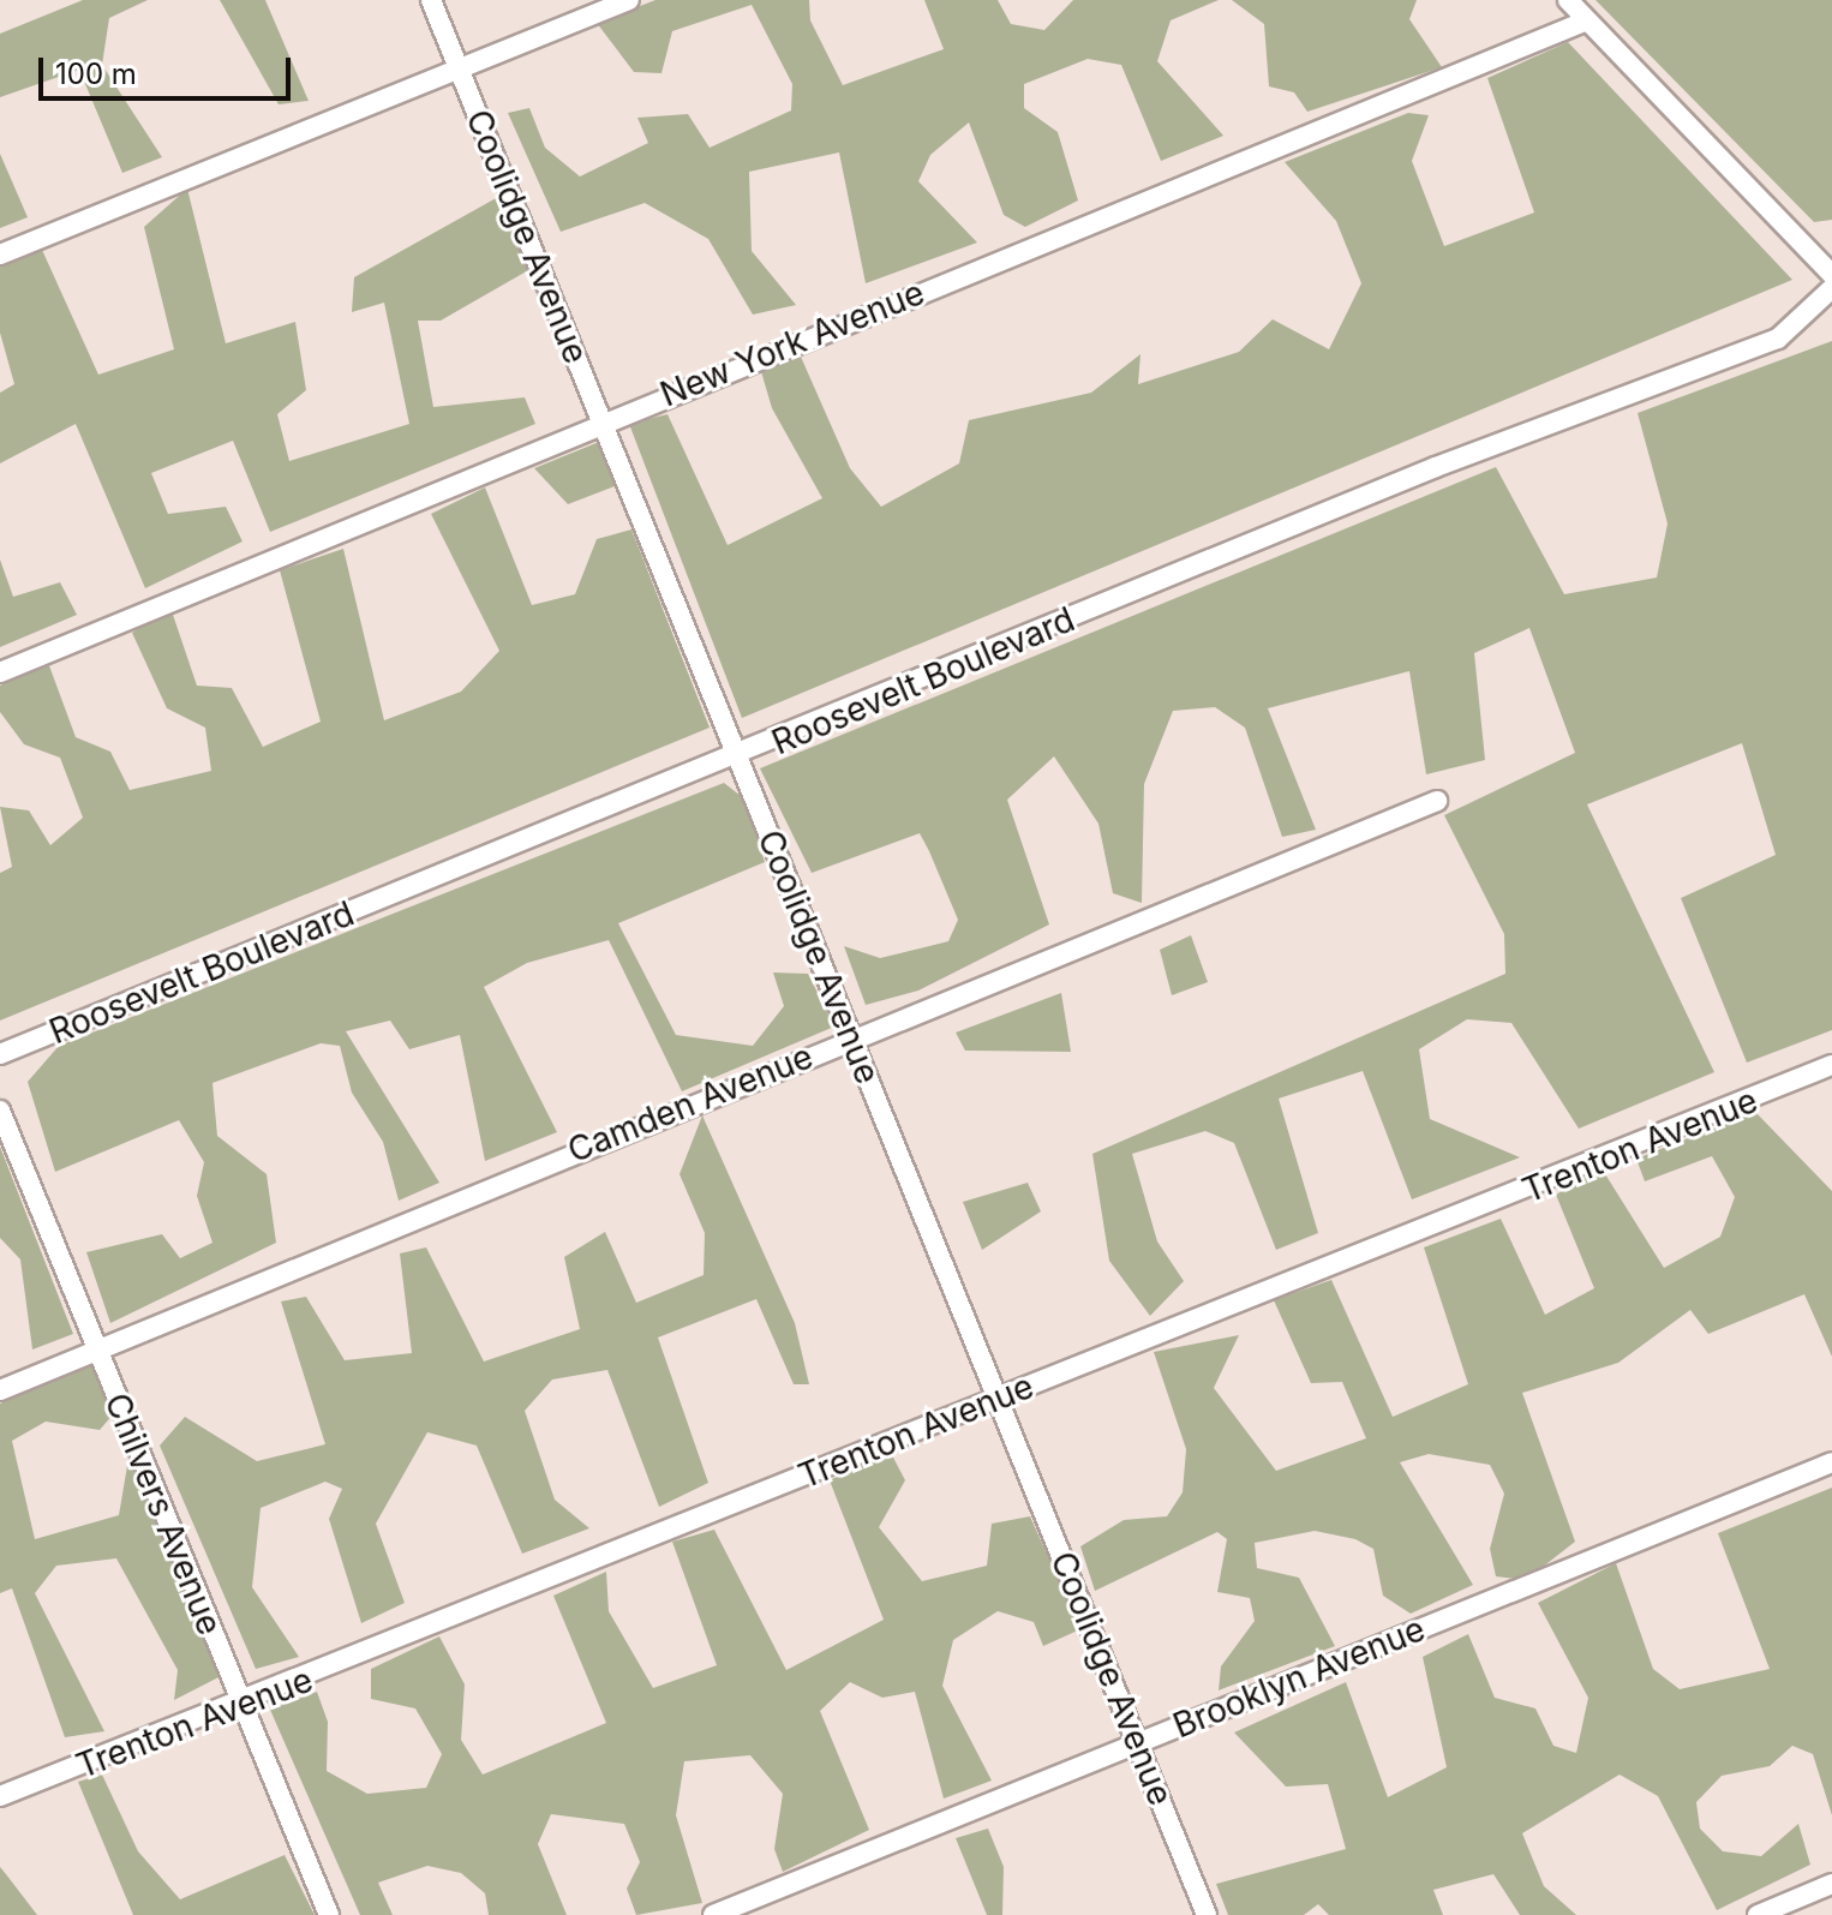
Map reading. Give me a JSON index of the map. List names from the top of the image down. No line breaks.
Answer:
{"streets":{"street":["Coolidge Avenue","New York Avenue","Roosevelt Boulevard","Camden Avenue","Trenton Avenue","Chilvers Avenue","Brooklyn Avenue"]},"crossings":[["Coolidge Avenue","New York Avenue"],["Coolidge Avenue","Roosevelt Boulevard"],["Coolidge Avenue","Camden Avenue"],["Coolidge Avenue","Trenton Avenue"],["Coolidge Avenue","Brooklyn Avenue"],["Camden Avenue","Chilvers Avenue"],["Trenton Avenue","Chilvers Avenue"]],"scale_bar":"100 m"}
